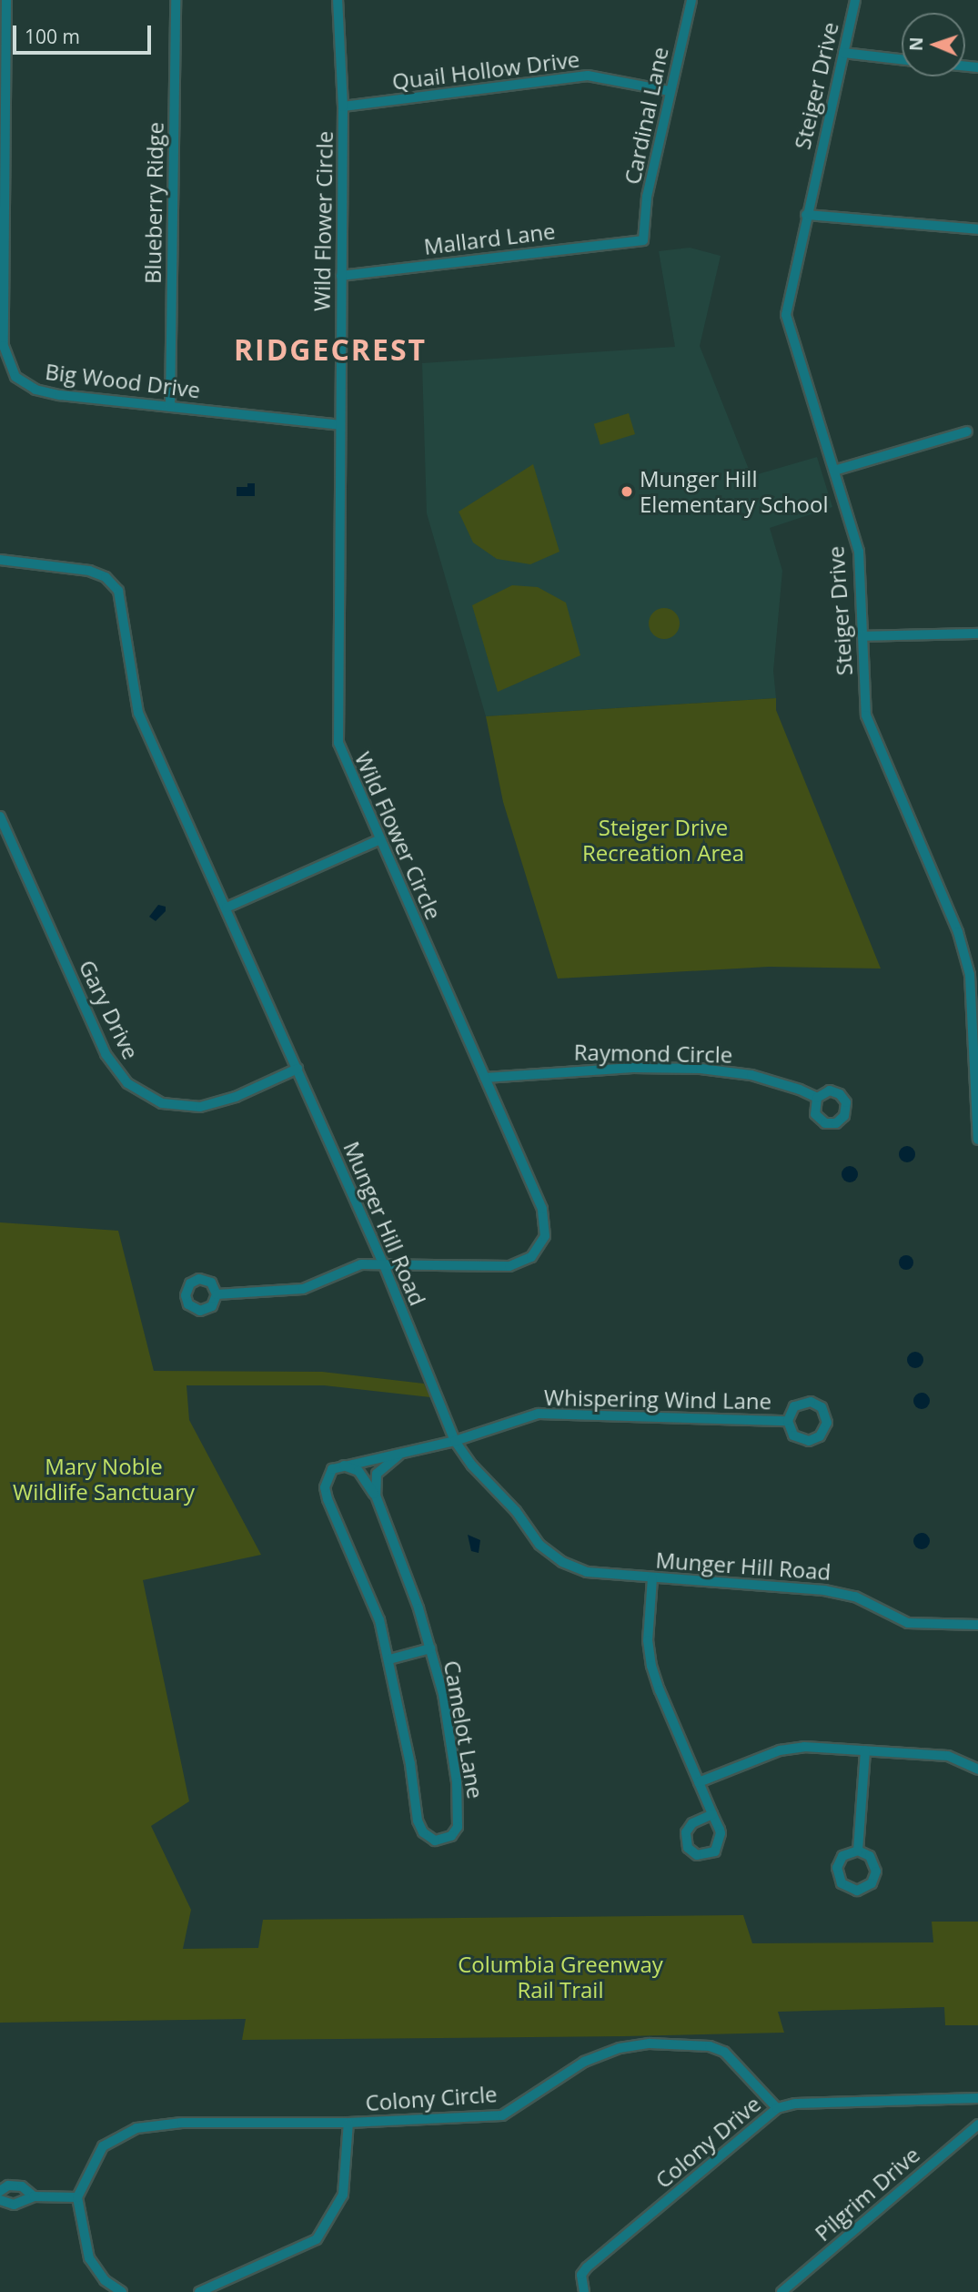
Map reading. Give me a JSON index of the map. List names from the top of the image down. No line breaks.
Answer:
{"streets":{"street":["Quail Hollow Drive","Steiger Drive","Cardinal Lane","Blueberry Ridge","Wild Flower Circle","Mallard Lane","Big Wood Drive","Gary Drive","Raymond Circle","Munger Hill Road","Whispering Wind Lane","Camelot Lane","Colony Circle","Colony Drive","Pilgrim Drive"]},"crossings":[["Quail Hollow Drive","Cardinal Lane"],["Quail Hollow Drive","Wild Flower Circle"],["Cardinal Lane","Mallard Lane"],["Blueberry Ridge","Big Wood Drive"],["Wild Flower Circle","Mallard Lane"],["Wild Flower Circle","Big Wood Drive"],["Wild Flower Circle","Raymond Circle"],["Wild Flower Circle","Munger Hill Road"],["Gary Drive","Munger Hill Road"],["Munger Hill Road","Whispering Wind Lane"],["Colony Circle","Colony Drive"]],"districts":["RIDGECREST"],"parks":["Steiger Drive Recreation Area","Mary Noble Wildlife Sanctuary","Columbia Greenway Rail Trail"],"places":["Munger Hill Elementary School"],"scale_bar":"100 m","north":"left"}
